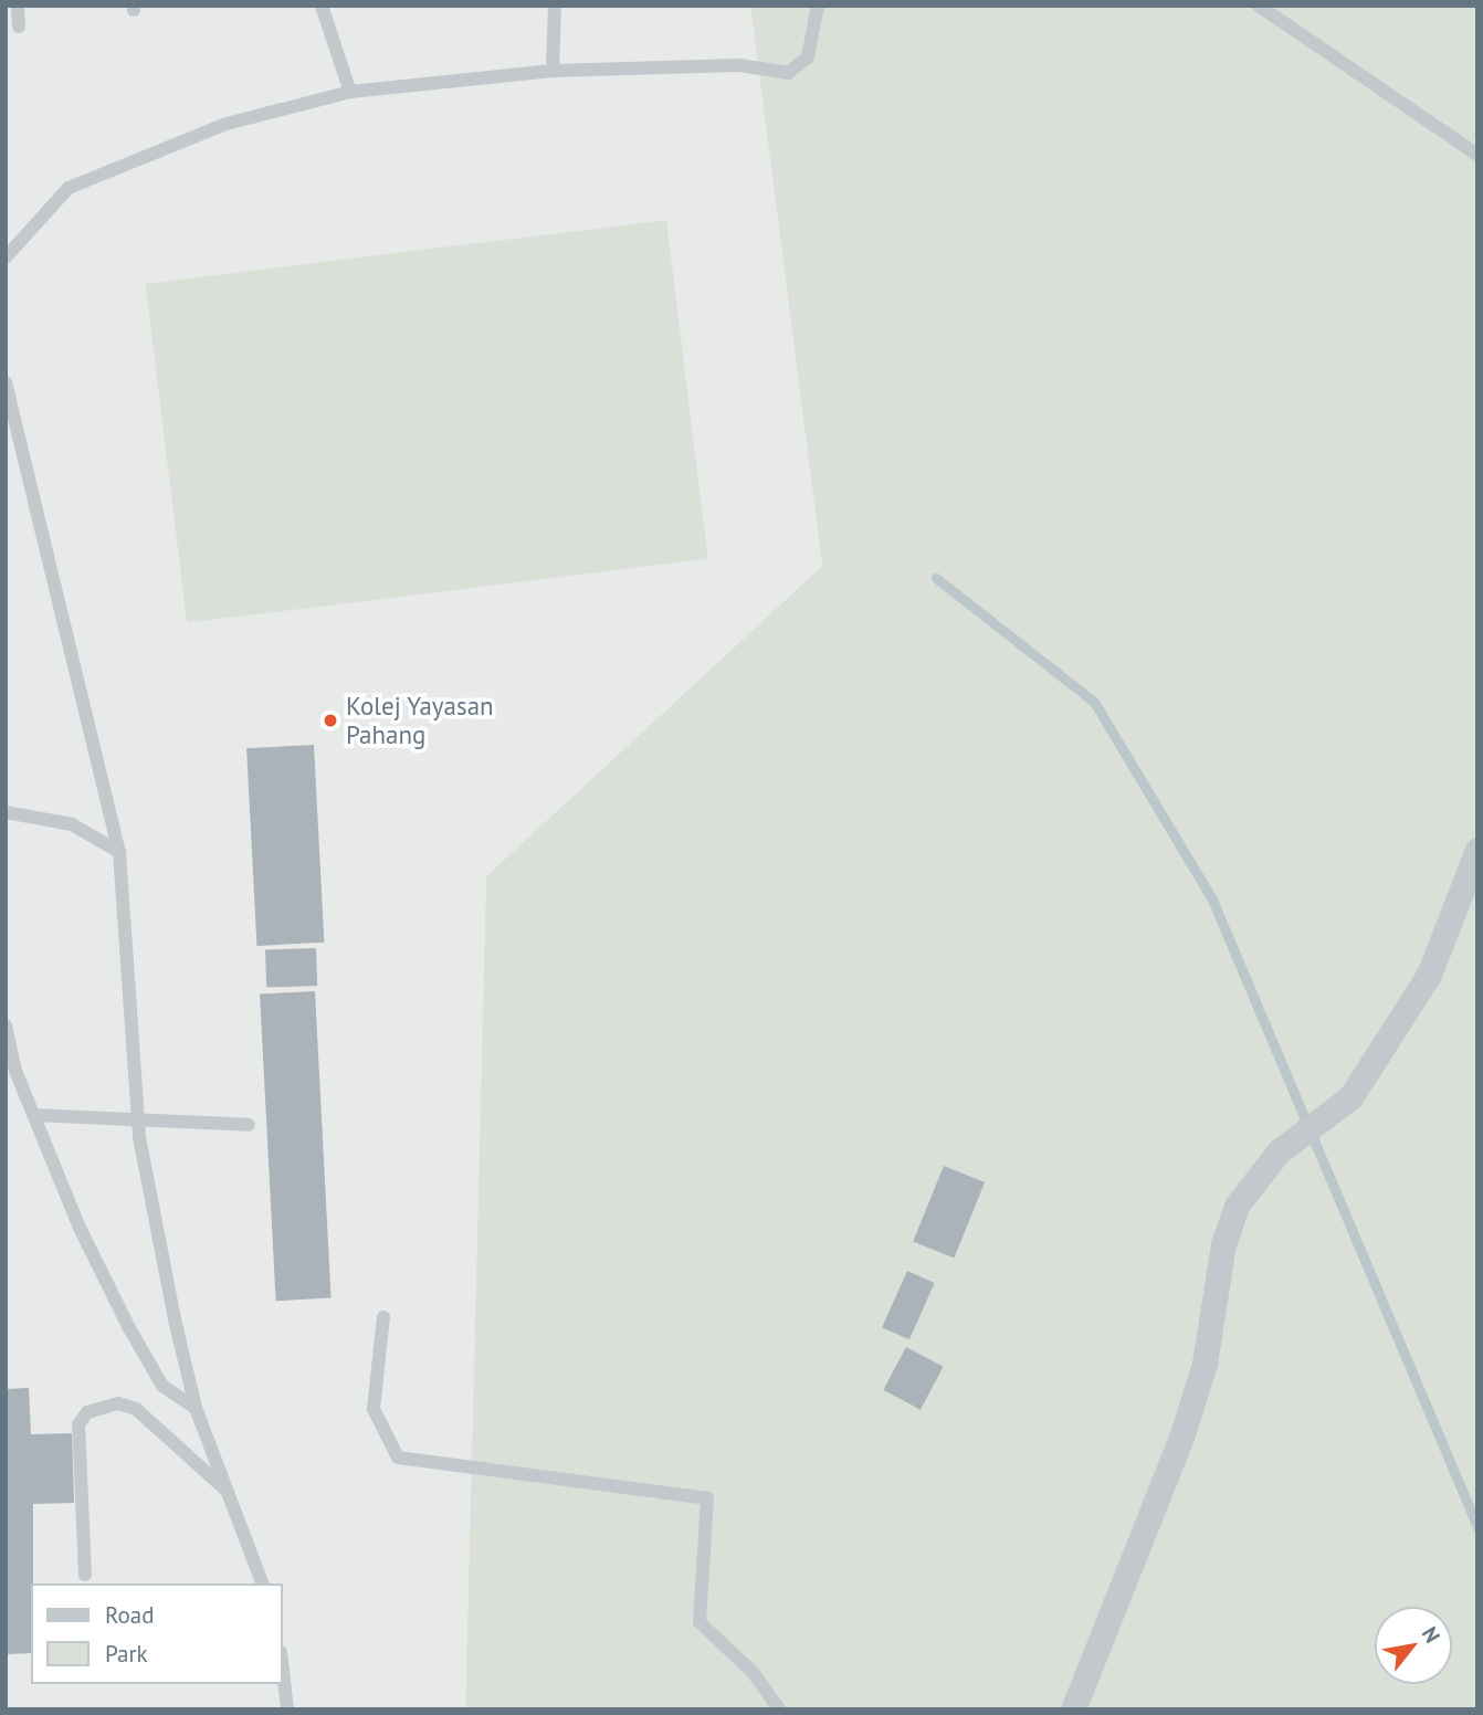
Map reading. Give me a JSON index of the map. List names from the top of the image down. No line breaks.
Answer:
{"places":["Kolej Yayasan Pahang"],"legend":["Road","Park"],"north":"top right"}
